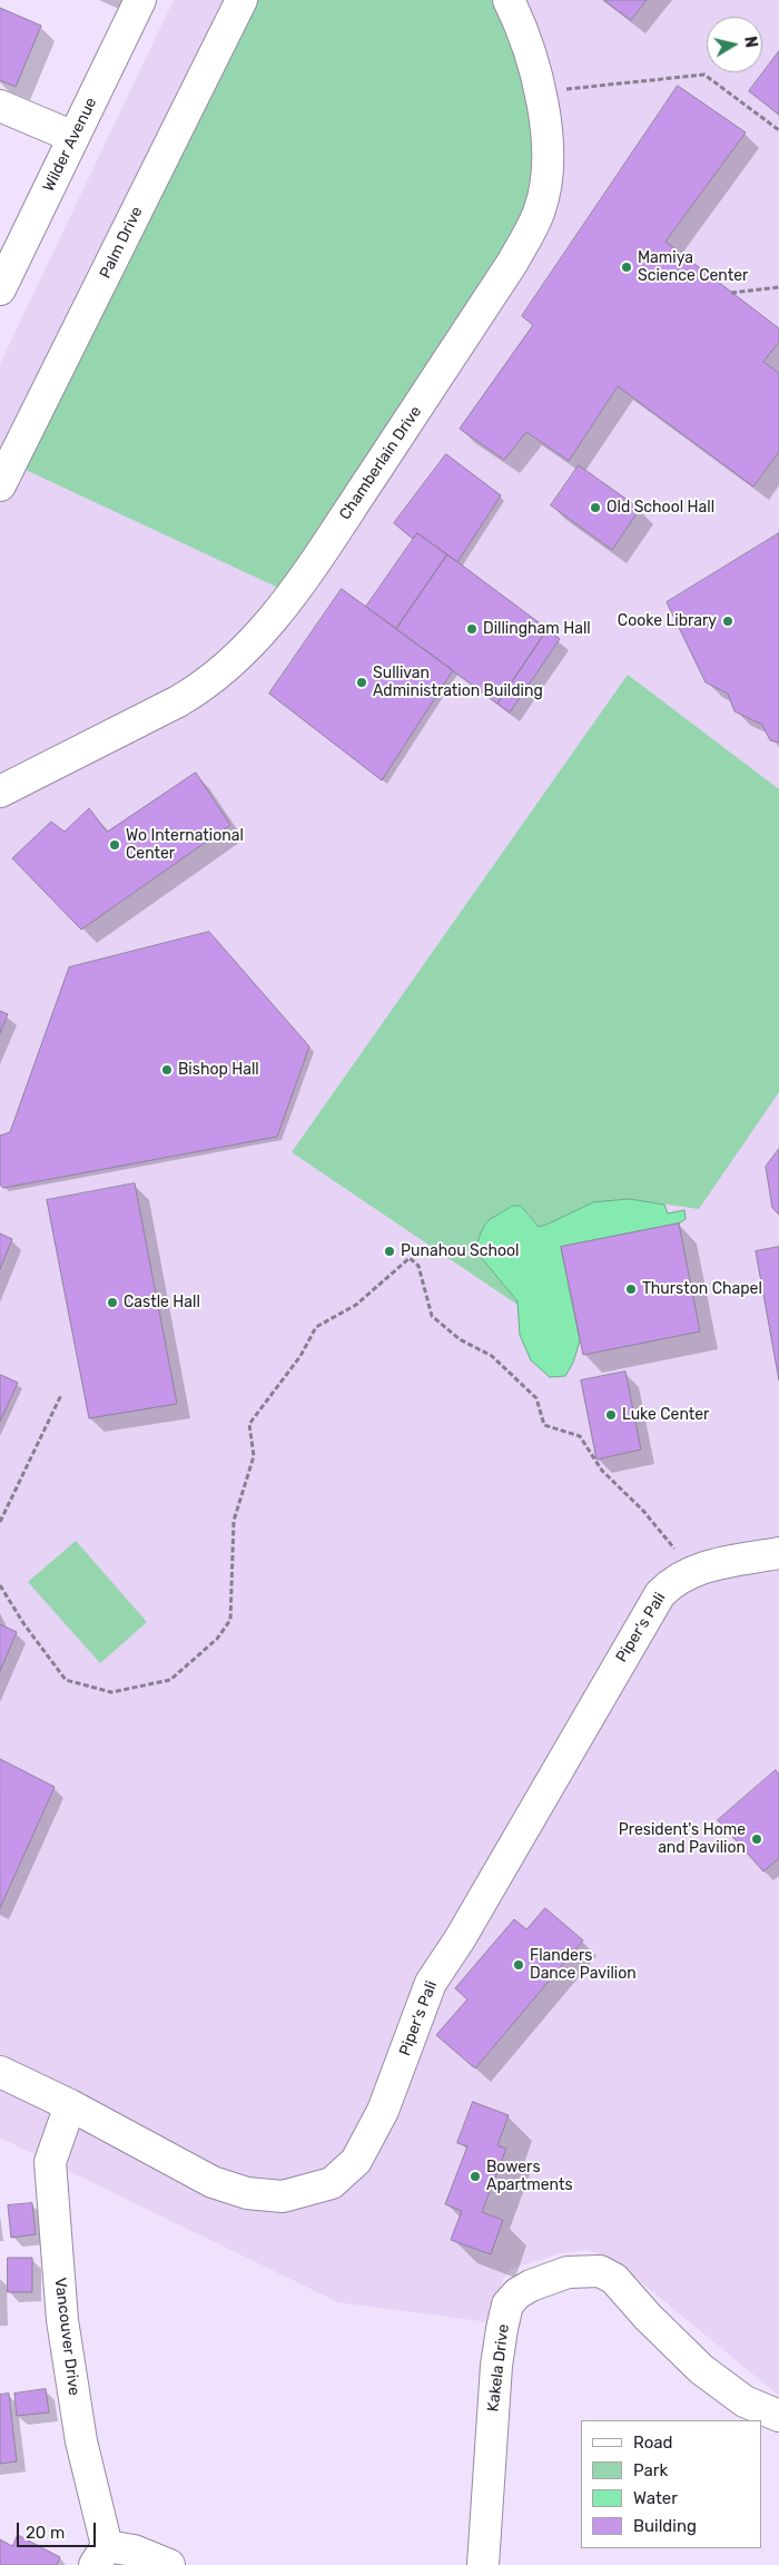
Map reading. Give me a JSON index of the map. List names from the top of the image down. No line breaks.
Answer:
{"streets":{"street":["Wilder Avenue","Palm Drive","Chamberlain Drive","Piper's Pali","Vancouver Drive","Kakela Drive"]},"crossings":[["Piper's Pali","Vancouver Drive"]],"places":["Mamiya Science Center","Old School Hall","Cooke Library","Dillingham Hall","Sullivan Administration Building","Wo International Center","Bishop Hall","Punahou School","Thurston Chapel","Castle Hall","Luke Center","President's Home and Pavilion","Flanders Dance Pavilion","Bowers Apartments"],"legend":["Road","Park","Water","Building"],"scale_bar":"20 m","north":"right"}
